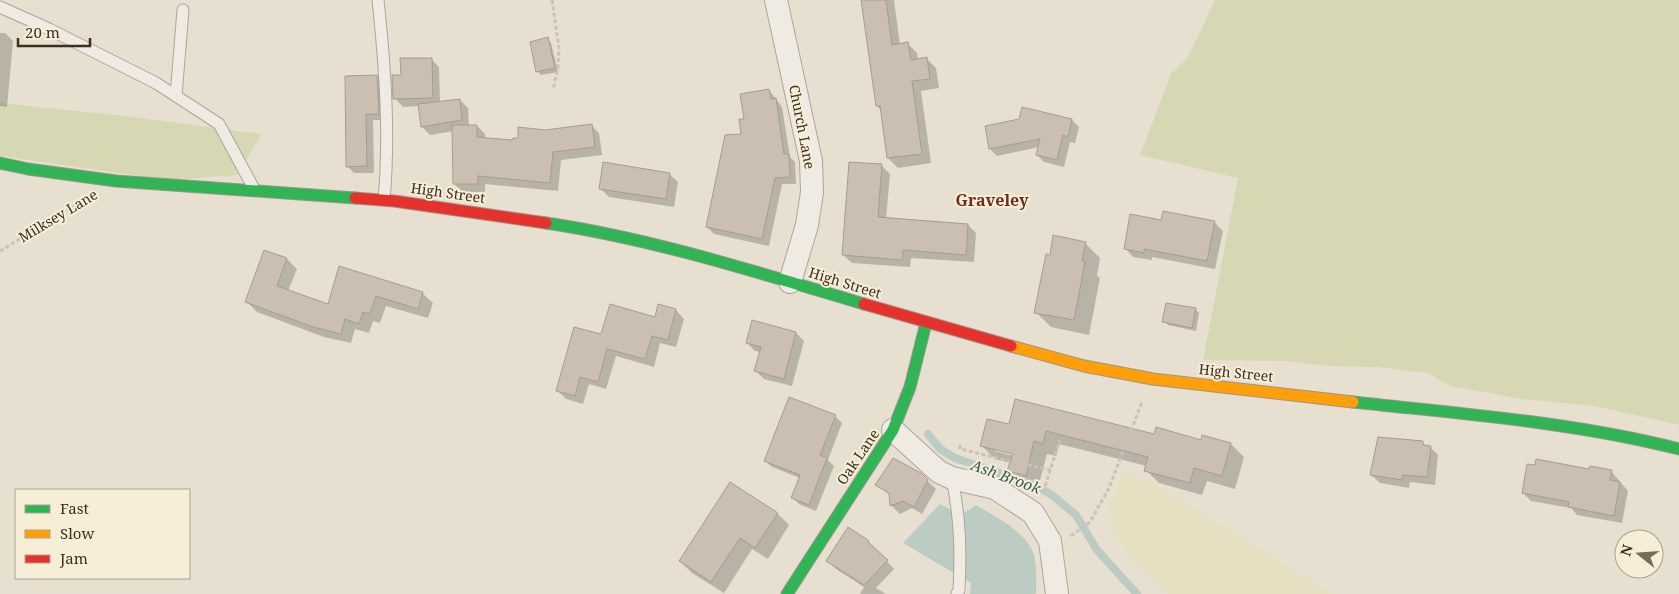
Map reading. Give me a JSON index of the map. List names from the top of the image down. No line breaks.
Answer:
{"streets":{"main road":["High Street","Oak Lane"],"street":["Church Lane"],"path":["Milksey Lane"]},"crossings":[["Church Lane","High Street"],["High Street","Oak Lane"]],"districts":["Graveley"],"water":["Ash Brook"],"legend":["Fast","Slow","Jam"],"scale_bar":"20 m","north":"left"}
